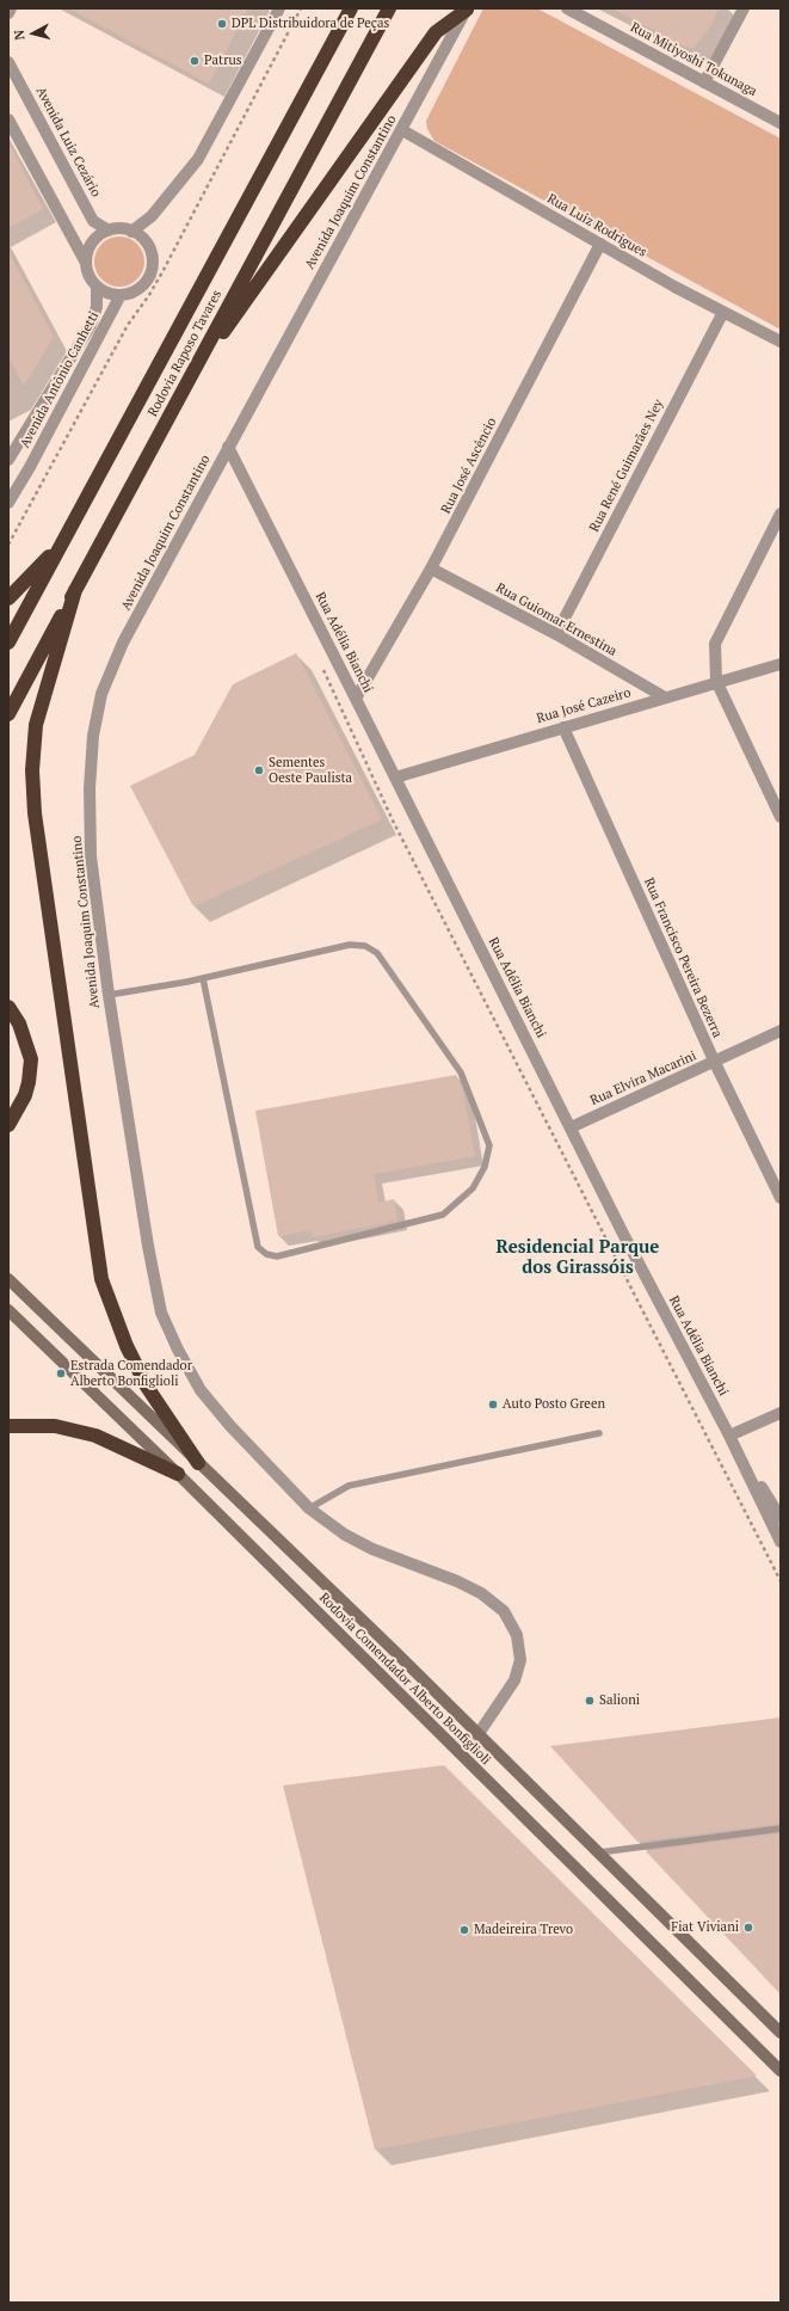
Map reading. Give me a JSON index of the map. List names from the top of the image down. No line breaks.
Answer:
{"streets":{"highway":["Rodovia Raposo Tavares"],"main road":["Rodovia Comendador Alberto Bonfiglioli"],"street":["Rua Mitiyoshi Tokunaga","Avenida Luiz Cezário","Avenida Joaquim Constantino","Rua Luiz Rodrigues","Avenida Antônio Canhetti","Rua José Ascêncio","Rua René Guimarães Ney","Rua Guiomar Ernestina","Rua Adélia Bianchi","Rua José Cazeiro","Rua Francisco Pereira Bezerra","Rua Elvira Macarini"]},"crossings":[["Avenida Luiz Cezário","Avenida Antônio Canhetti"],["Avenida Joaquim Constantino","Rua Luiz Rodrigues"],["Avenida Joaquim Constantino","Rua Adélia Bianchi"],["Avenida Joaquim Constantino","Rodovia Comendador Alberto Bonfiglioli"],["Rua Luiz Rodrigues","Rua José Ascêncio"],["Rua Luiz Rodrigues","Rua René Guimarães Ney"],["Rua José Ascêncio","Rua Guiomar Ernestina"],["Rua José Ascêncio","Rua Adélia Bianchi"],["Rua René Guimarães Ney","Rua Guiomar Ernestina"],["Rua Guiomar Ernestina","Rua José Cazeiro"],["Rua Adélia Bianchi","Rua José Cazeiro"],["Rua Adélia Bianchi","Rua Elvira Macarini"],["Rua José Cazeiro","Rua Francisco Pereira Bezerra"],["Rua Francisco Pereira Bezerra","Rua Elvira Macarini"]],"districts":["Residencial Parque dos Girassóis"],"places":["DPL Distribuidora de Peças","Patrus","Sementes Oeste Paulista","Estrada Comendador Alberto Bonfiglioli","Auto Posto Green","Salioni","Fiat Viviani","Madeireira Trevo"],"north":"left"}
